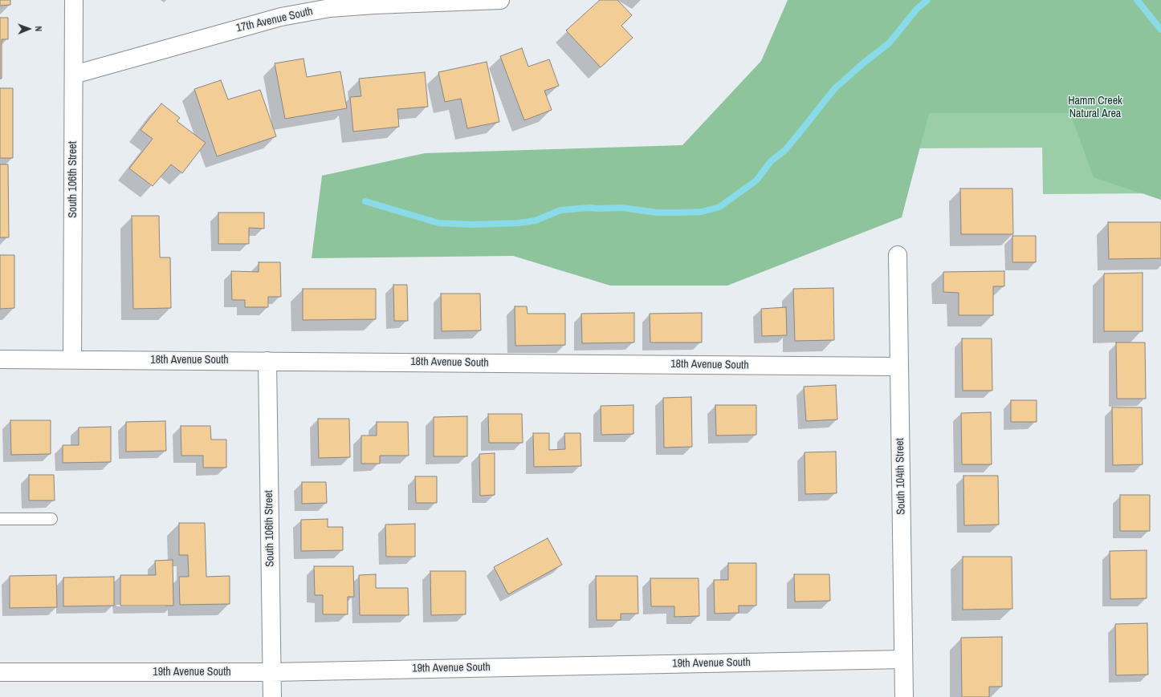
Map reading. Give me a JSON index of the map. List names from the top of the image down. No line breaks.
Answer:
{"streets":{"street":["17th Avenue South","South 106th Street","18th Avenue South","South 104th Street","19th Avenue South"]},"crossings":[["17th Avenue South","South 106th Street"],["South 106th Street","18th Avenue South"],["South 106th Street","19th Avenue South"],["18th Avenue South","South 104th Street"],["South 104th Street","19th Avenue South"]],"parks":["Hamm Creek Natural Area"],"north":"right"}
